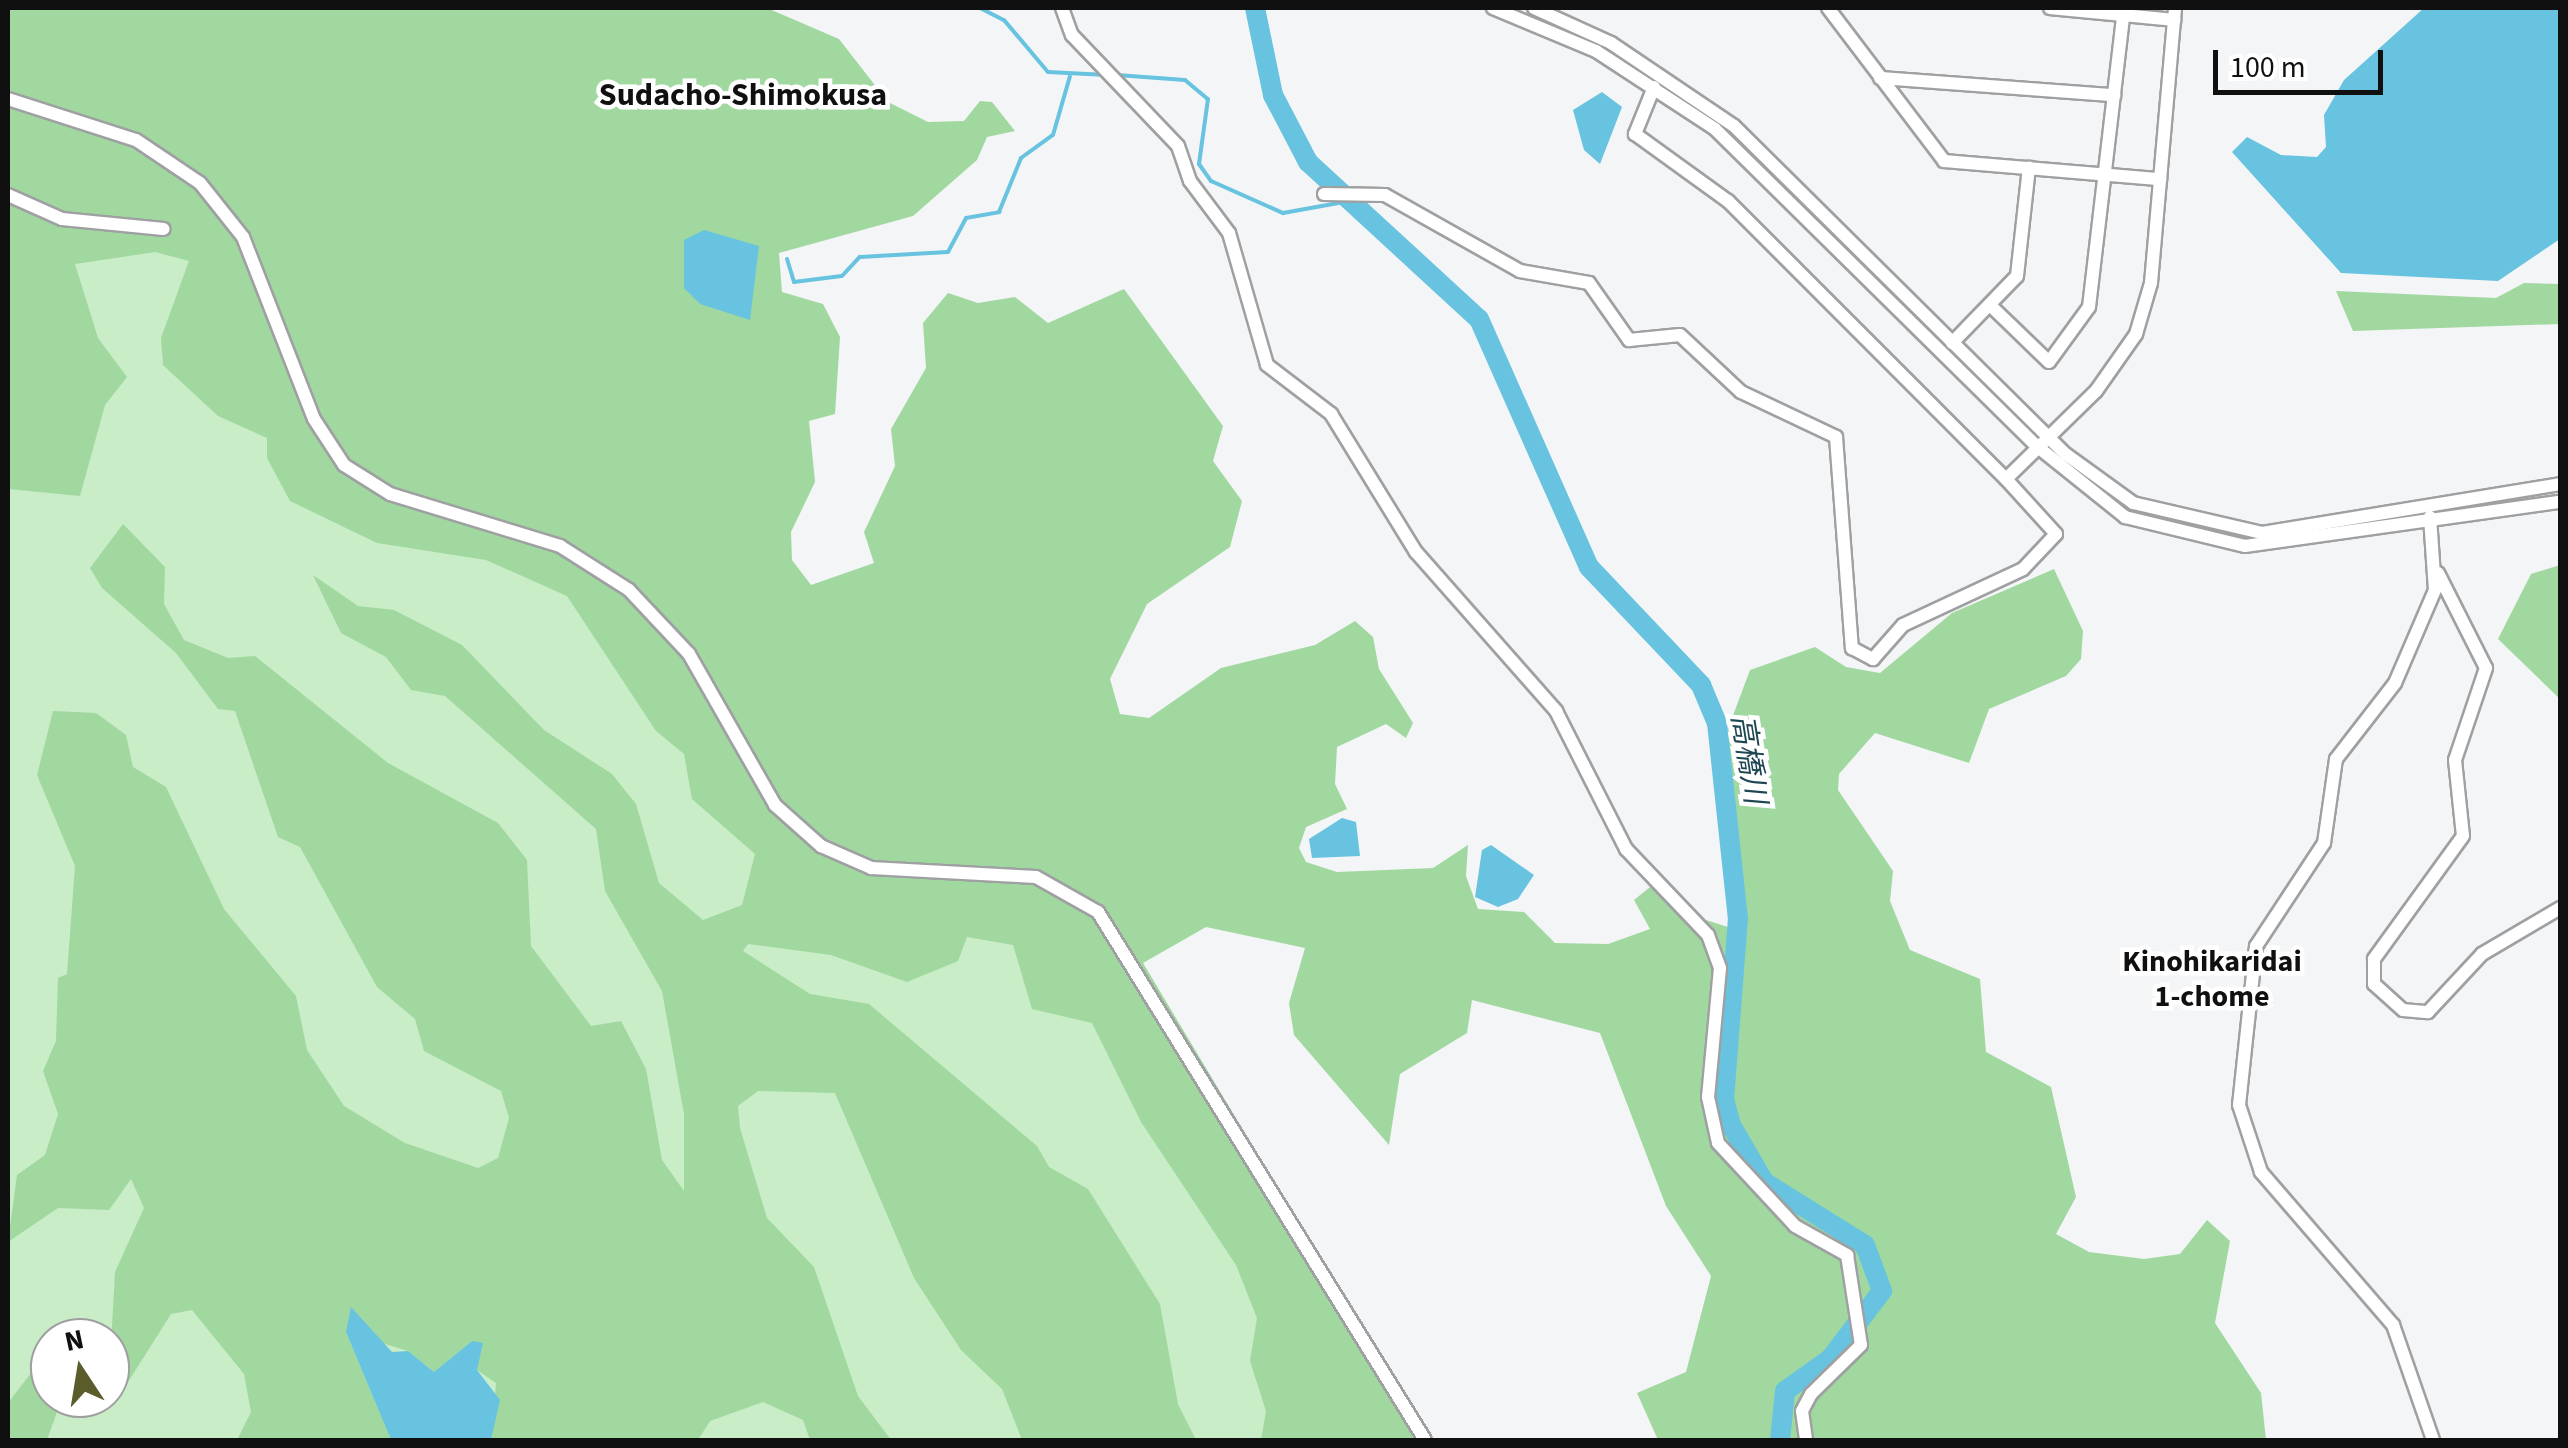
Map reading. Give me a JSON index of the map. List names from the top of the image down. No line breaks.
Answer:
{"districts":["Sudacho-Shimokusa","Kinohikaridai 1-chome"],"water":["高橋川"],"scale_bar":"100 m","north":"top"}
